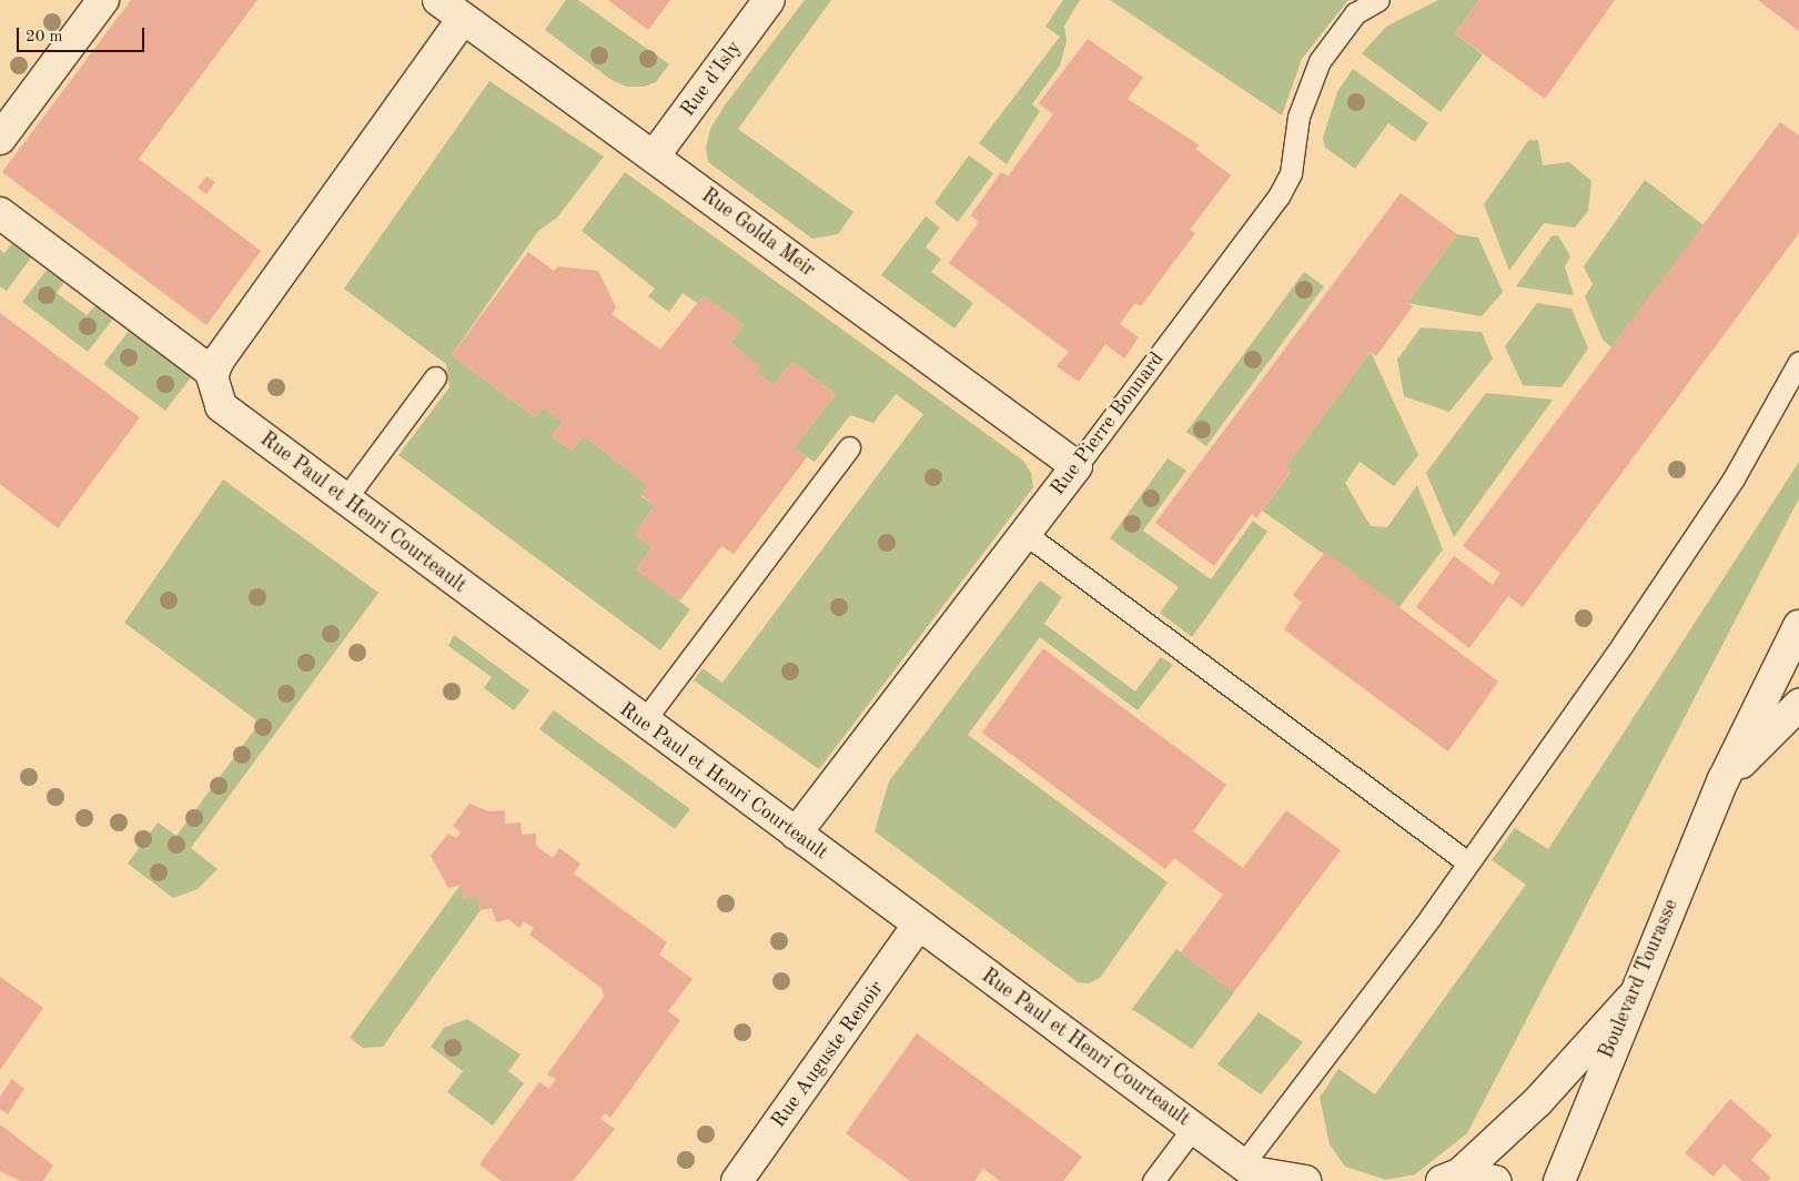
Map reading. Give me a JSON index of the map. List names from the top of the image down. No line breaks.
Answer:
{"streets":{"street":["Rue d'Isly","Rue Golda Meir","Rue Pierre Bonnard","Rue Paul et Henri Courteault","Boulevard Tourasse","Rue Auguste Renoir"]},"crossings":[["Rue d'Isly","Rue Golda Meir"],["Rue Golda Meir","Rue Pierre Bonnard"],["Rue Pierre Bonnard","Rue Paul et Henri Courteault"],["Rue Paul et Henri Courteault","Rue Auguste Renoir"]],"scale_bar":"20 m"}
